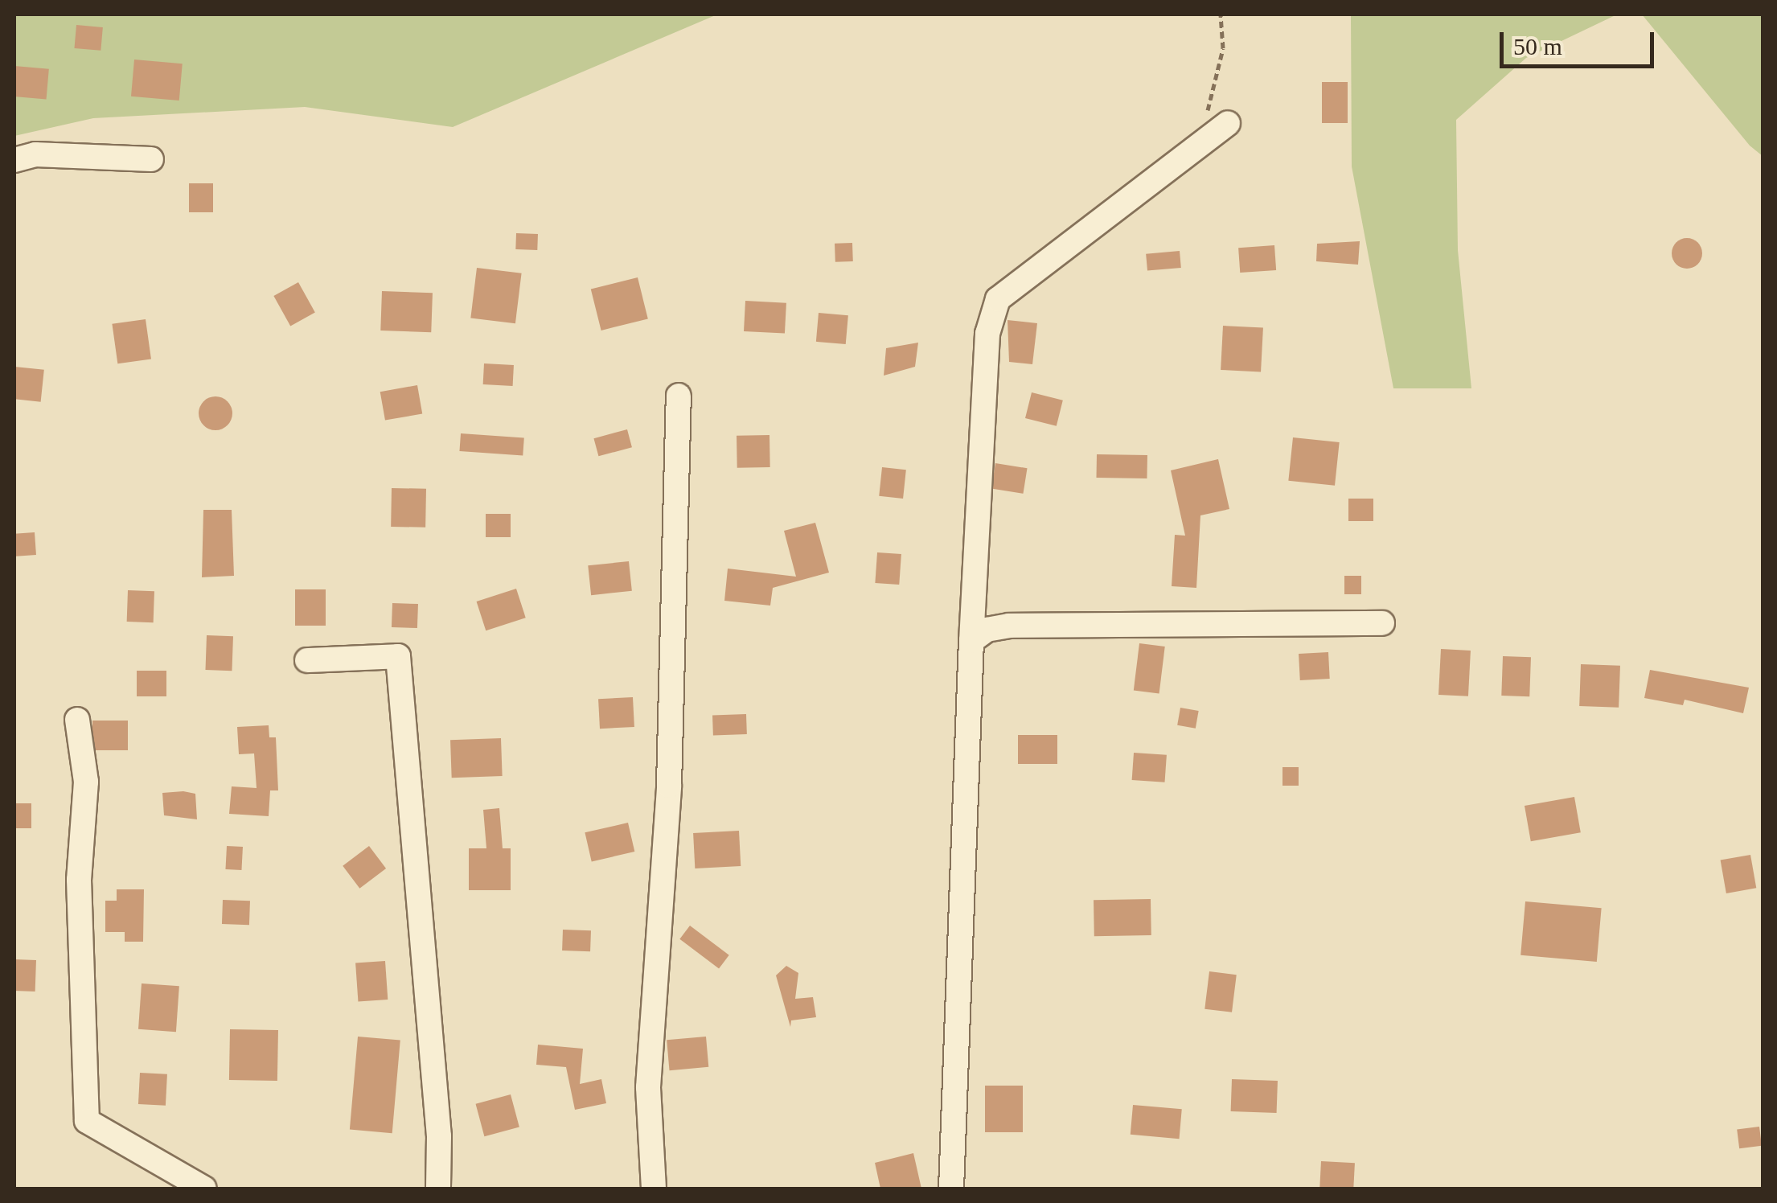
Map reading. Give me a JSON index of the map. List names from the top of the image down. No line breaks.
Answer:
{"scale_bar":"50 m"}
